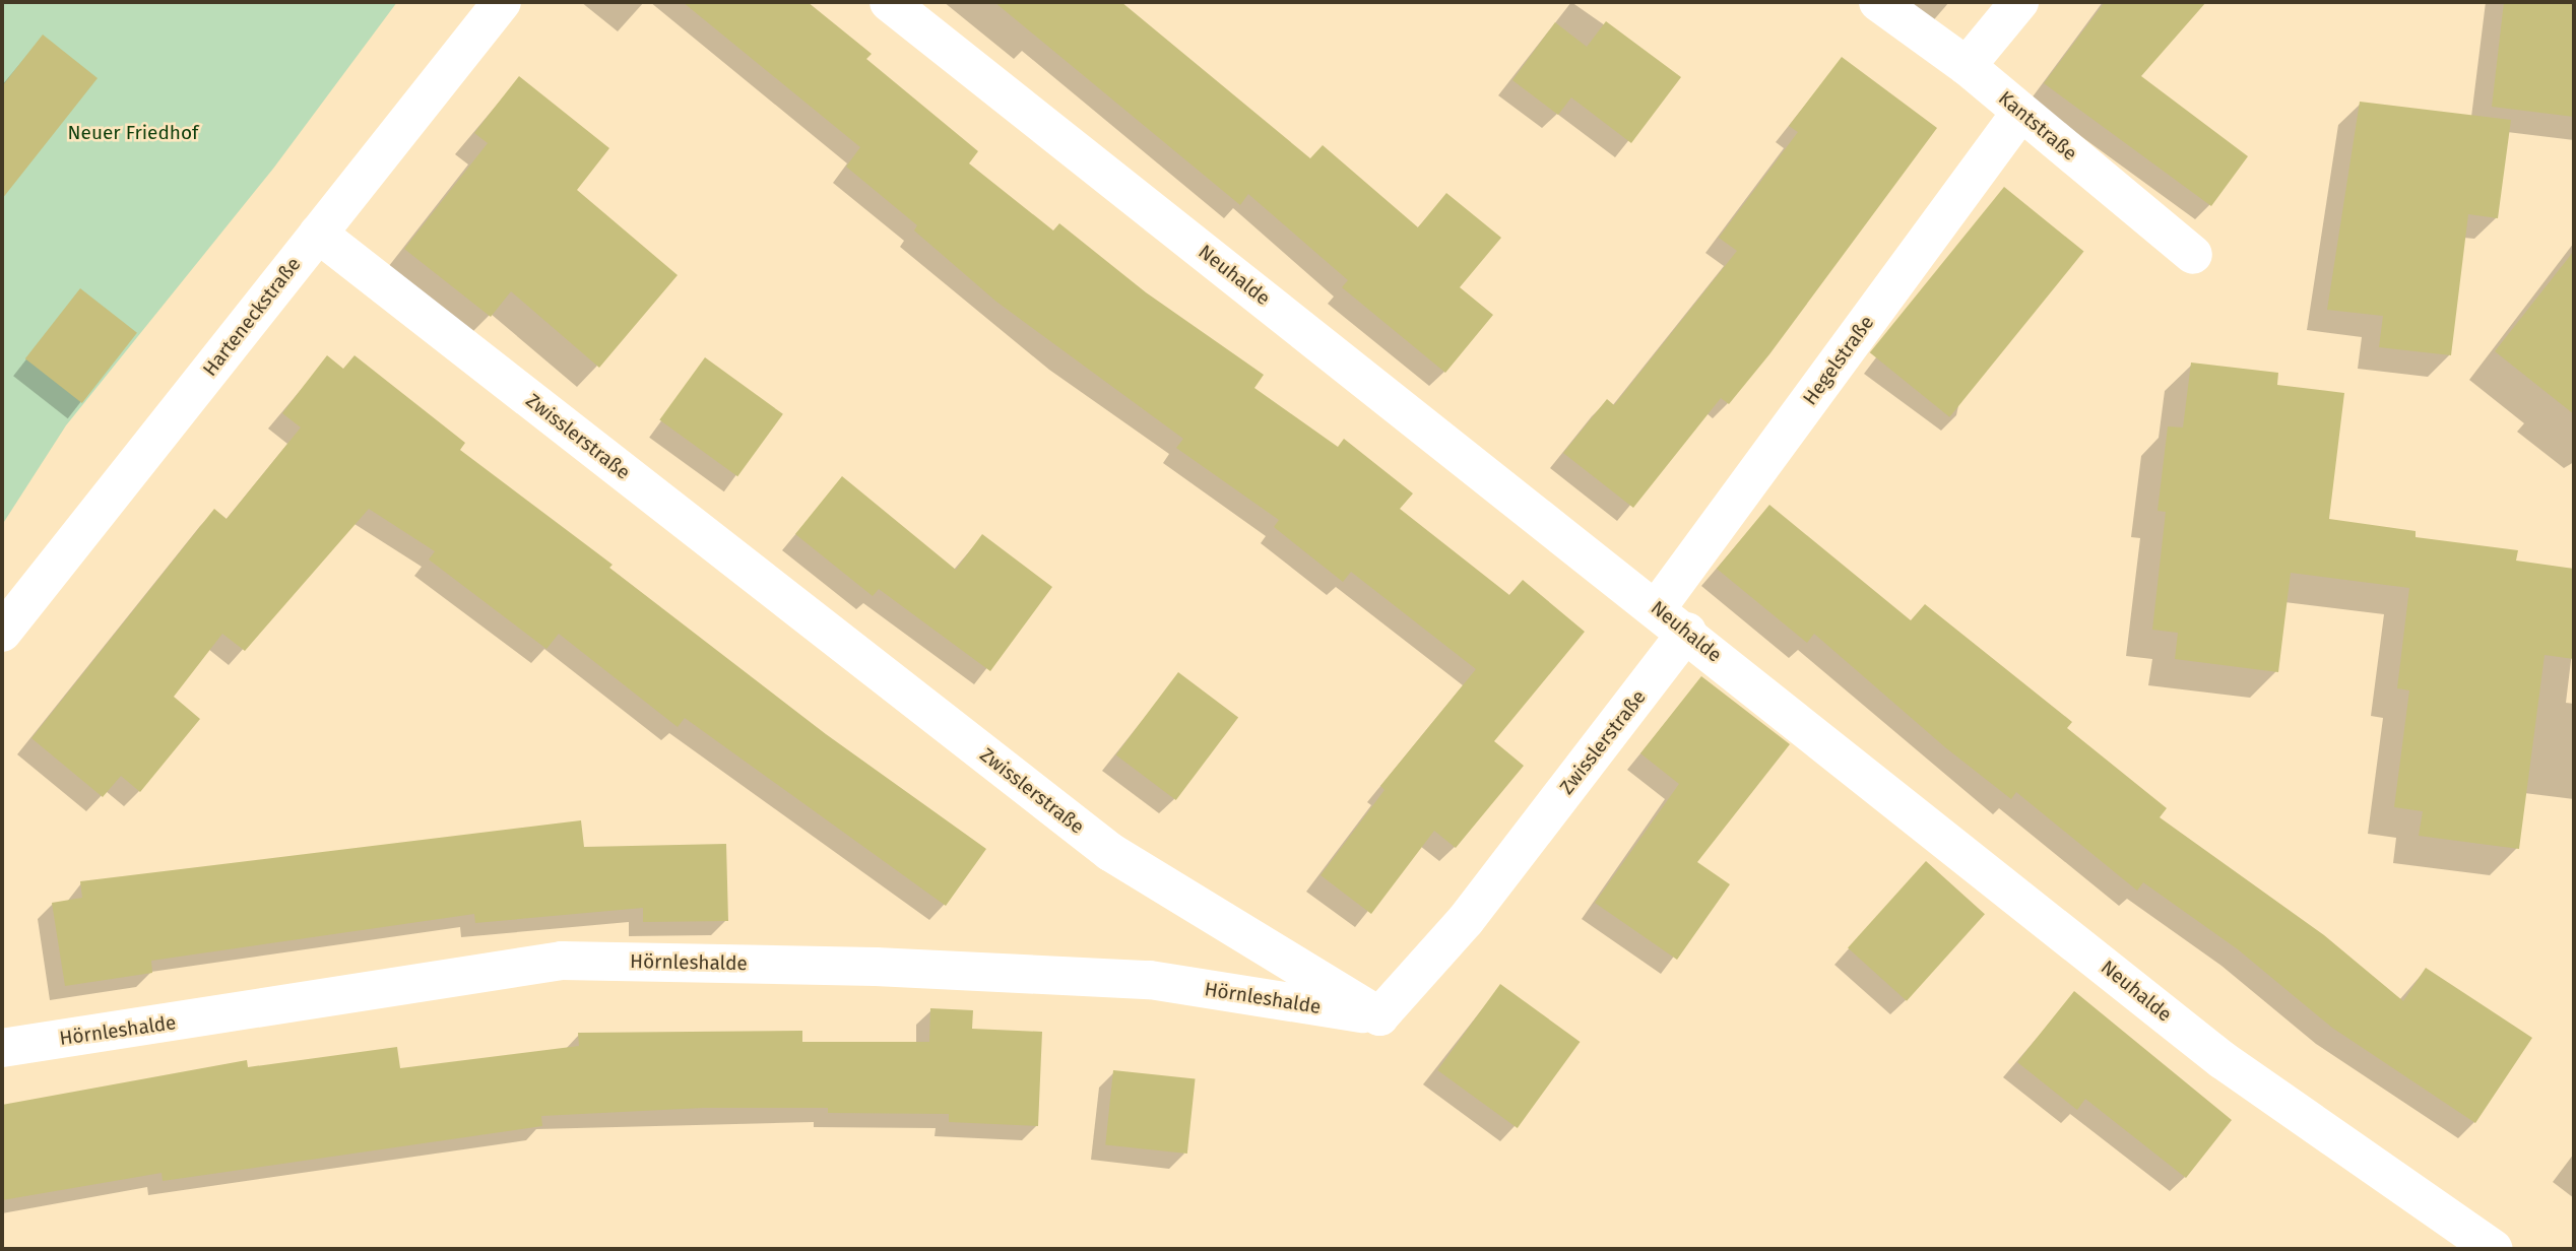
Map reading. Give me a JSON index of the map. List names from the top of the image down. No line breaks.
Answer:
{"streets":{"street":["Kantstraße","Neuhalde","Harteneckstraße","Hegelstraße","Zwisslerstraße","Hörnleshalde"]},"crossings":[["Kantstraße","Hegelstraße"],["Neuhalde","Hegelstraße"],["Neuhalde","Zwisslerstraße"],["Harteneckstraße","Zwisslerstraße"],["Zwisslerstraße","Hörnleshalde"]],"parks":["Neuer Friedhof"]}
